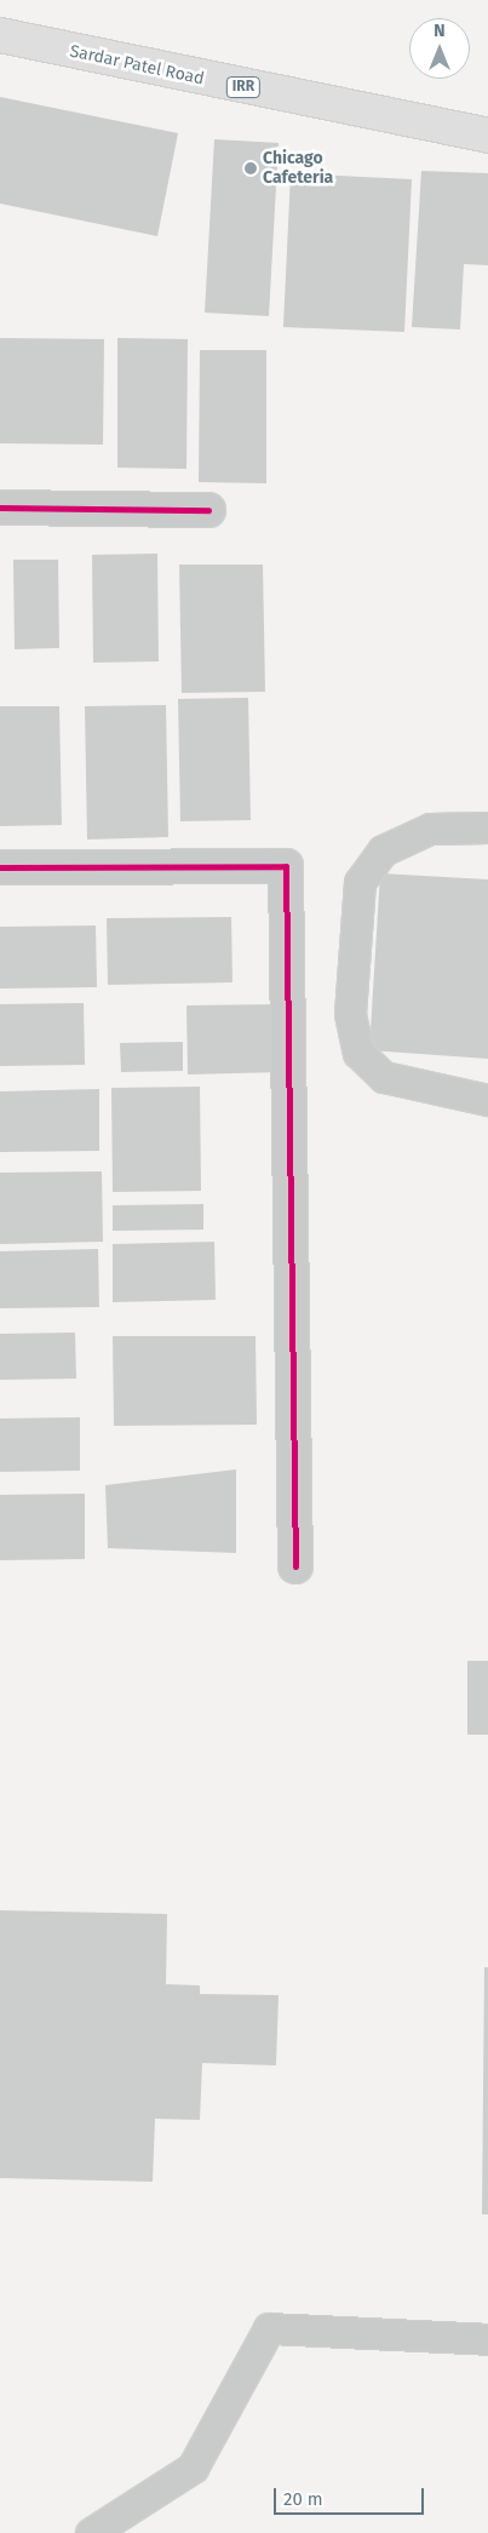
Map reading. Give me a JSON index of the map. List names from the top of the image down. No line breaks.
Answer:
{"streets":{"main road":["Sardar Patel Road","IRR"]},"places":["Chicago Cafeteria"],"scale_bar":"20 m","north":"top"}
